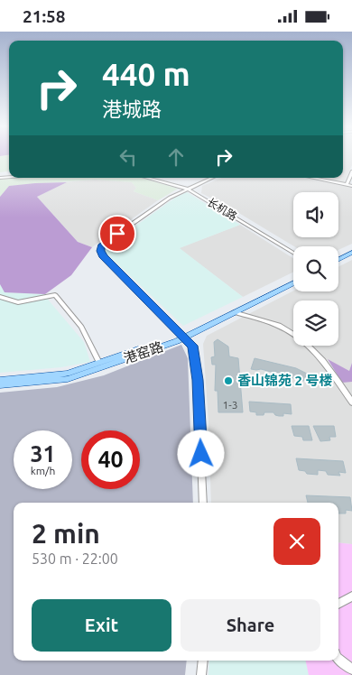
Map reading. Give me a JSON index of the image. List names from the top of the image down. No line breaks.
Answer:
{"streets":{"main road":["港窑路"],"street":["长机路"]},"places":["香山锦苑 2 号楼"],"house_numbers":["1-3"],"page":{"status":"21:58","turn":["440 m","港城路"],"speed":"31 km/h","limit":"40","heading":["2 min","530 m · 22:00"],"buttons":["Exit","Share"]}}
